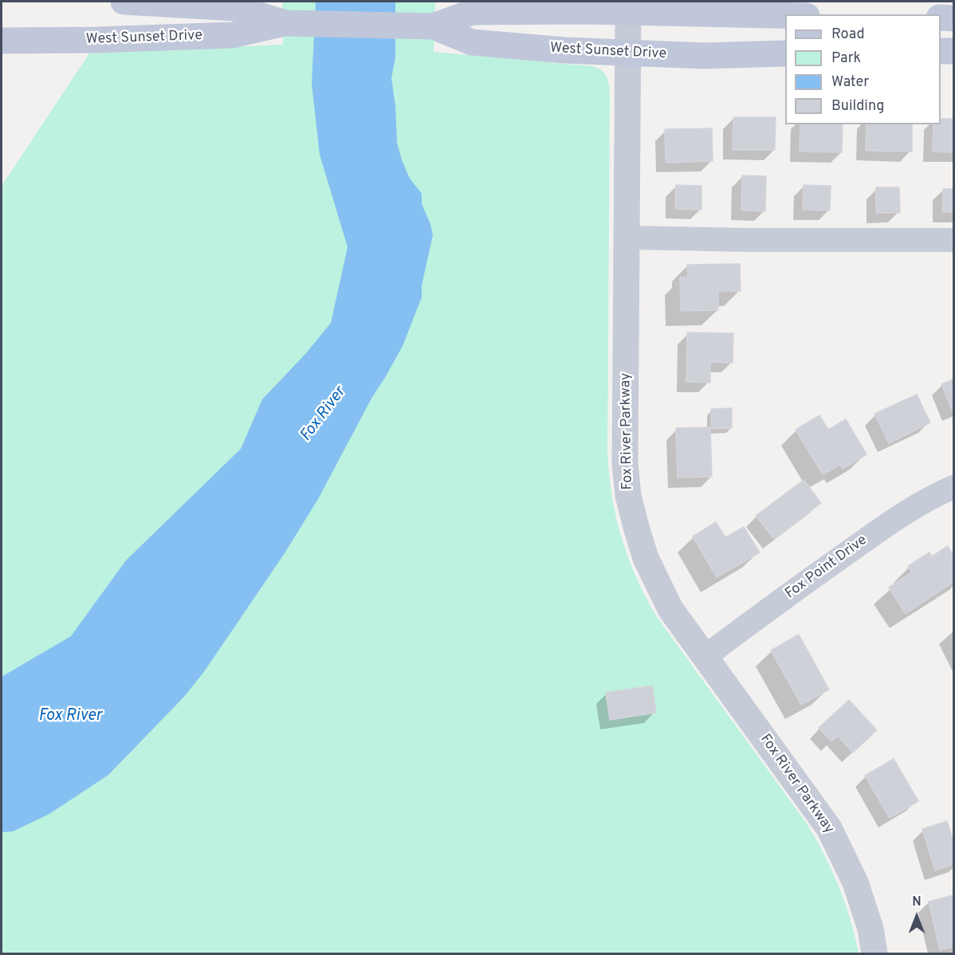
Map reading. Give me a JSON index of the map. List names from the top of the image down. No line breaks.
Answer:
{"streets":{"main road":["West Sunset Drive"],"street":["Fox River Parkway","Fox Point Drive"]},"crossings":[["West Sunset Drive","Fox River Parkway"],["Fox River Parkway","Fox Point Drive"]],"water":["Fox River"],"legend":["Road","Park","Water","Building"],"north":"top"}
